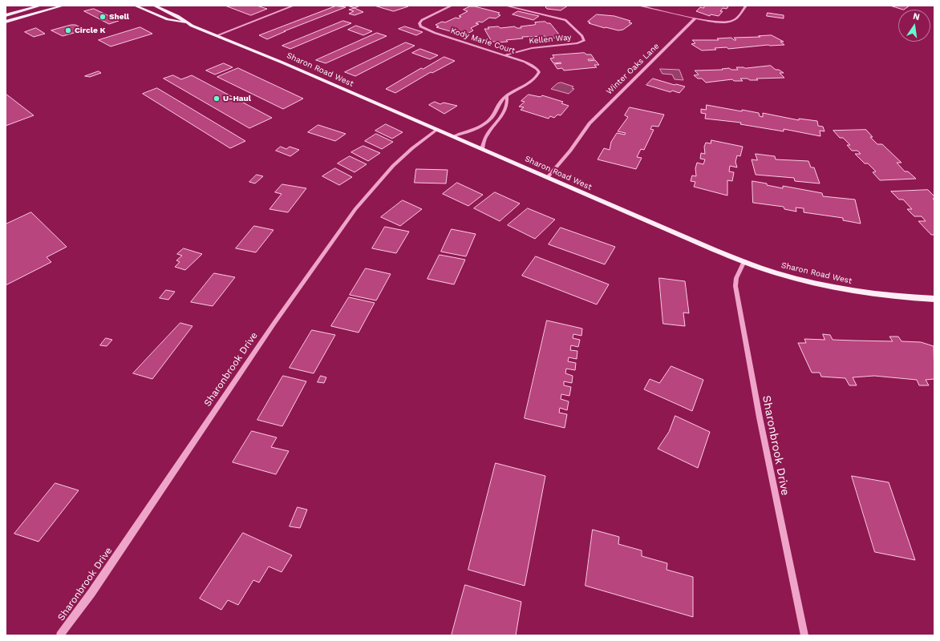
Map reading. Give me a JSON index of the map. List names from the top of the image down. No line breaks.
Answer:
{"streets":{"main road":["Sharon Road West"],"street":["Kellen Way","Kody Marie Court","Winter Oaks Lane","Sharonbrook Drive"]},"crossings":[["Kellen Way","Kody Marie Court"],["Kody Marie Court","Sharon Road West"],["Winter Oaks Lane","Sharon Road West"],["Sharon Road West","Sharonbrook Drive"]],"places":["Shell","Circle K","U-Haul"],"north":"top"}
